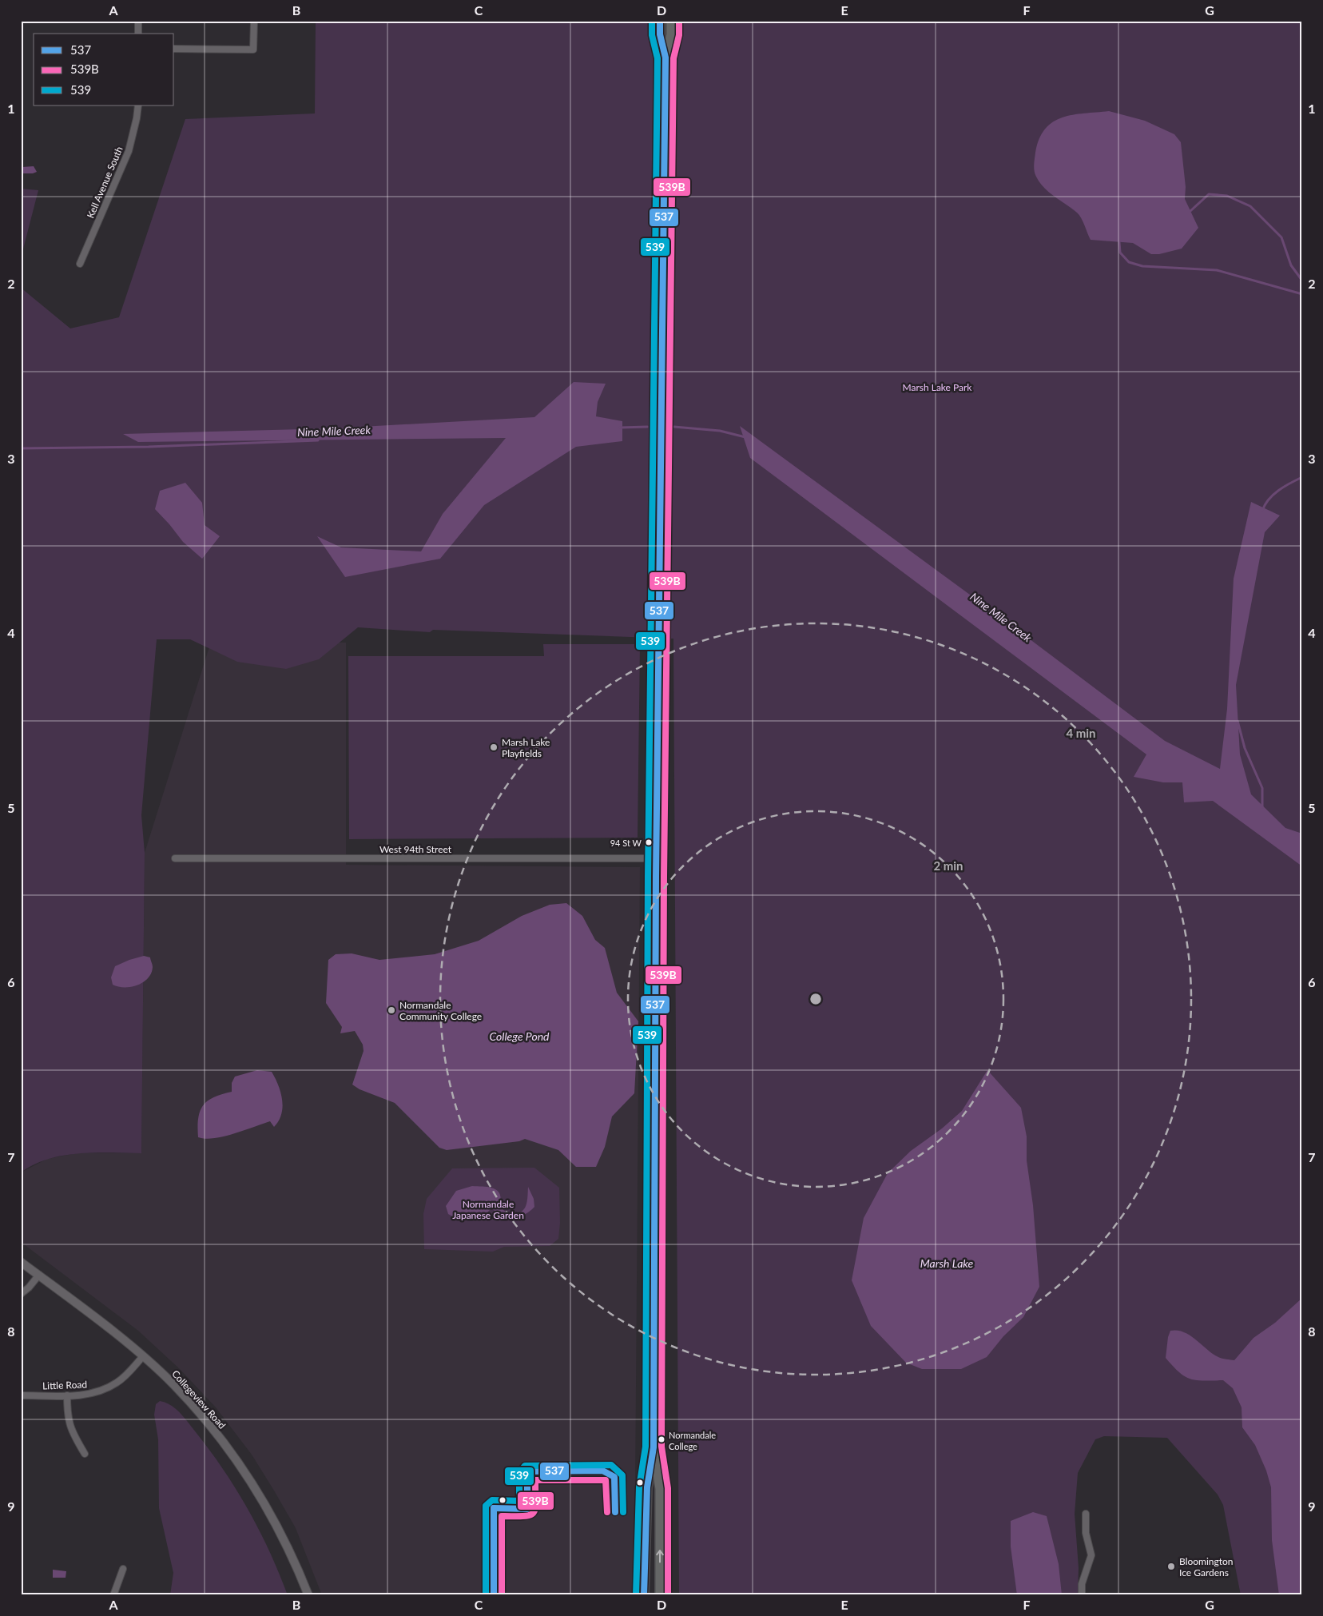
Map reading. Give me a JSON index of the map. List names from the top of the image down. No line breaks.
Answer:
{"streets":{"street":["Kell Avenue South","West 94th Street","Little Road","Collegeview Road"]},"crossings":[["Little Road","Collegeview Road"]],"water":["Nine Mile Creek","College Pond","Marsh Lake"],"parks":["Marsh Lake Park","Normandale Japanese Garden"],"places":["Marsh Lake Playfields","94 St W","Normandale Community College","Normandale College","Bloomington Ice Gardens"],"lines":["transit line 537","transit line 539B","transit line 539"],"legend":["537","539B","539"],"grid":{"columns":["A","B","C","D","E","F","G"],"rows":["1","2","3","4","5","6","7","8","9"]},"rings":["4 min","2 min"]}
